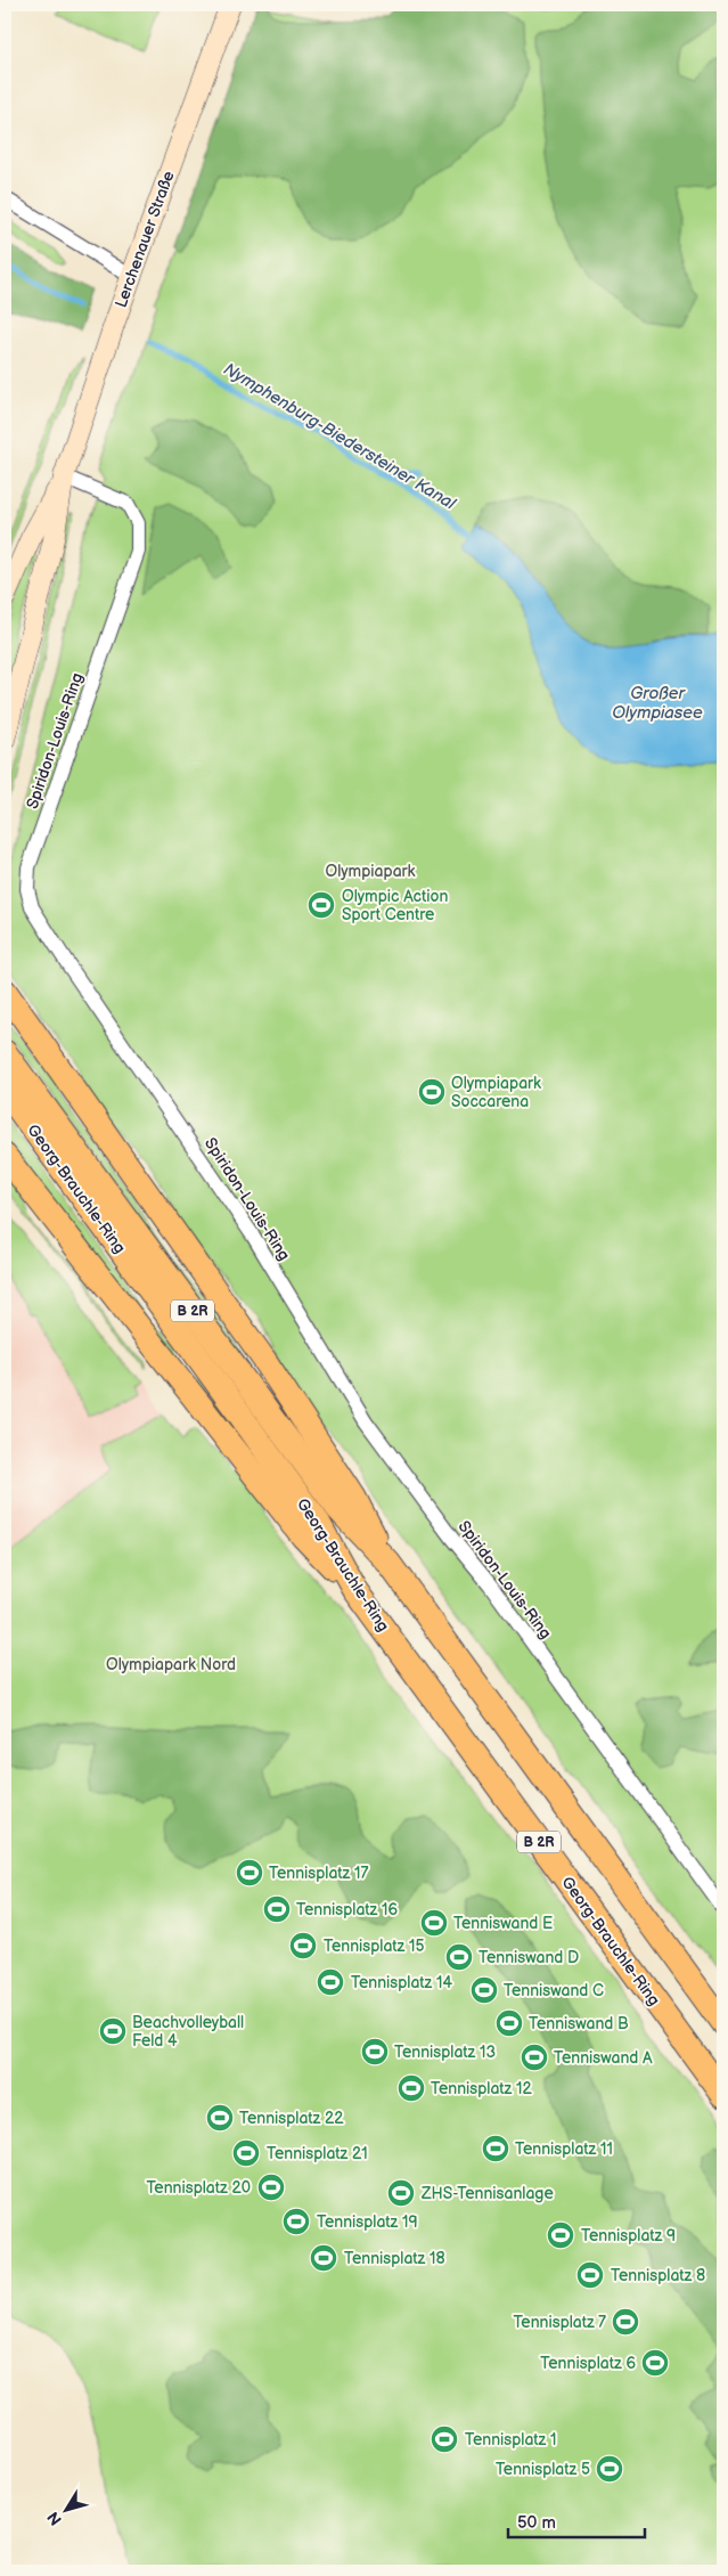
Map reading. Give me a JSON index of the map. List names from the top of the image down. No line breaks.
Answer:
{"streets":{"highway":["Georg-Brauchle-Ring","B 2R"],"main road":["Lerchenauer Straße"],"street":["Spiridon-Louis-Ring"]},"crossings":[["Lerchenauer Straße","Spiridon-Louis-Ring"]],"water":["Nymphenburg-Biedersteiner Kanal","Großer Olympiasee"],"parks":["Olympiapark","Olympiapark Nord"],"places":{"sports":["Olympic Action Sport Centre","Olympiapark Soccarena","Tennisplatz 17","Tennisplatz 16","Tenniswand E","Tennisplatz 15","Tenniswand D","Tennisplatz 14","Tenniswand C","Tenniswand B","Beachvolleyball Feld 4","Tennisplatz 13","Tenniswand A","Tennisplatz 12","Tennisplatz 22","Tennisplatz 11","Tennisplatz 21","Tennisplatz 20","ZHS-Tennisanlage","Tennisplatz 19","Tennisplatz 9","Tennisplatz 18","Tennisplatz 8","Tennisplatz 7","Tennisplatz 6","Tennisplatz 1","Tennisplatz 5"]},"scale_bar":"50 m","north":"bottom left"}
